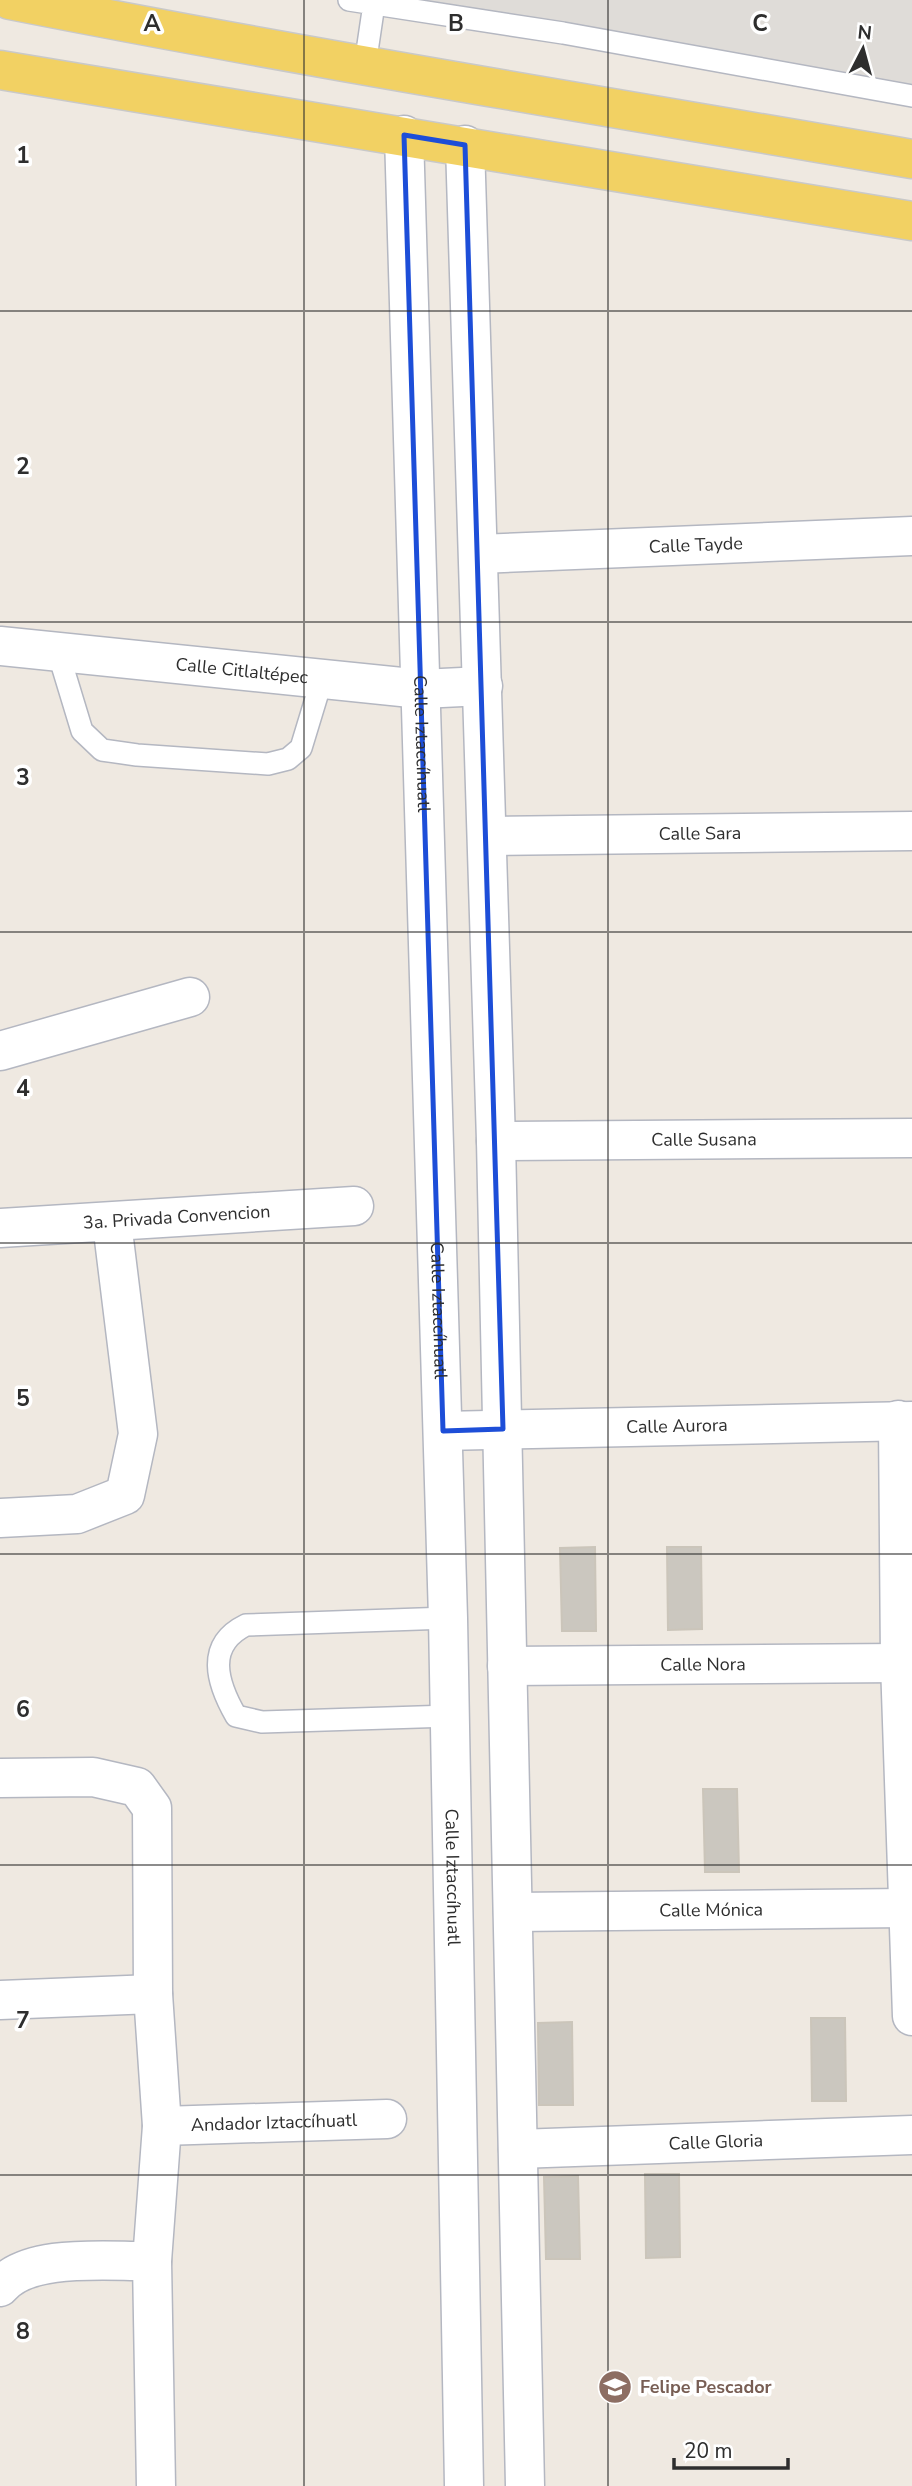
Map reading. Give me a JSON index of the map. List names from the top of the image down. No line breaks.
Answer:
{"streets":{"street":["Calle Tayde","Calle Citlaltépec","Calle Iztaccíhuatl","Calle Sara","Calle Susana","3a. Privada Convencion","Calle Aurora","Calle Nora","Calle Mónica","Andador Iztaccíhuatl","Calle Gloria"]},"crossings":[["Calle Citlaltépec","Calle Iztaccíhuatl"],["Calle Iztaccíhuatl","Calle Aurora"]],"places":{"school or university":["Felipe Pescador"]},"scale_bar":"20 m","north":"top","grid":{"columns":["A","B","C"],"rows":["1","2","3","4","5","6","7","8"]}}
